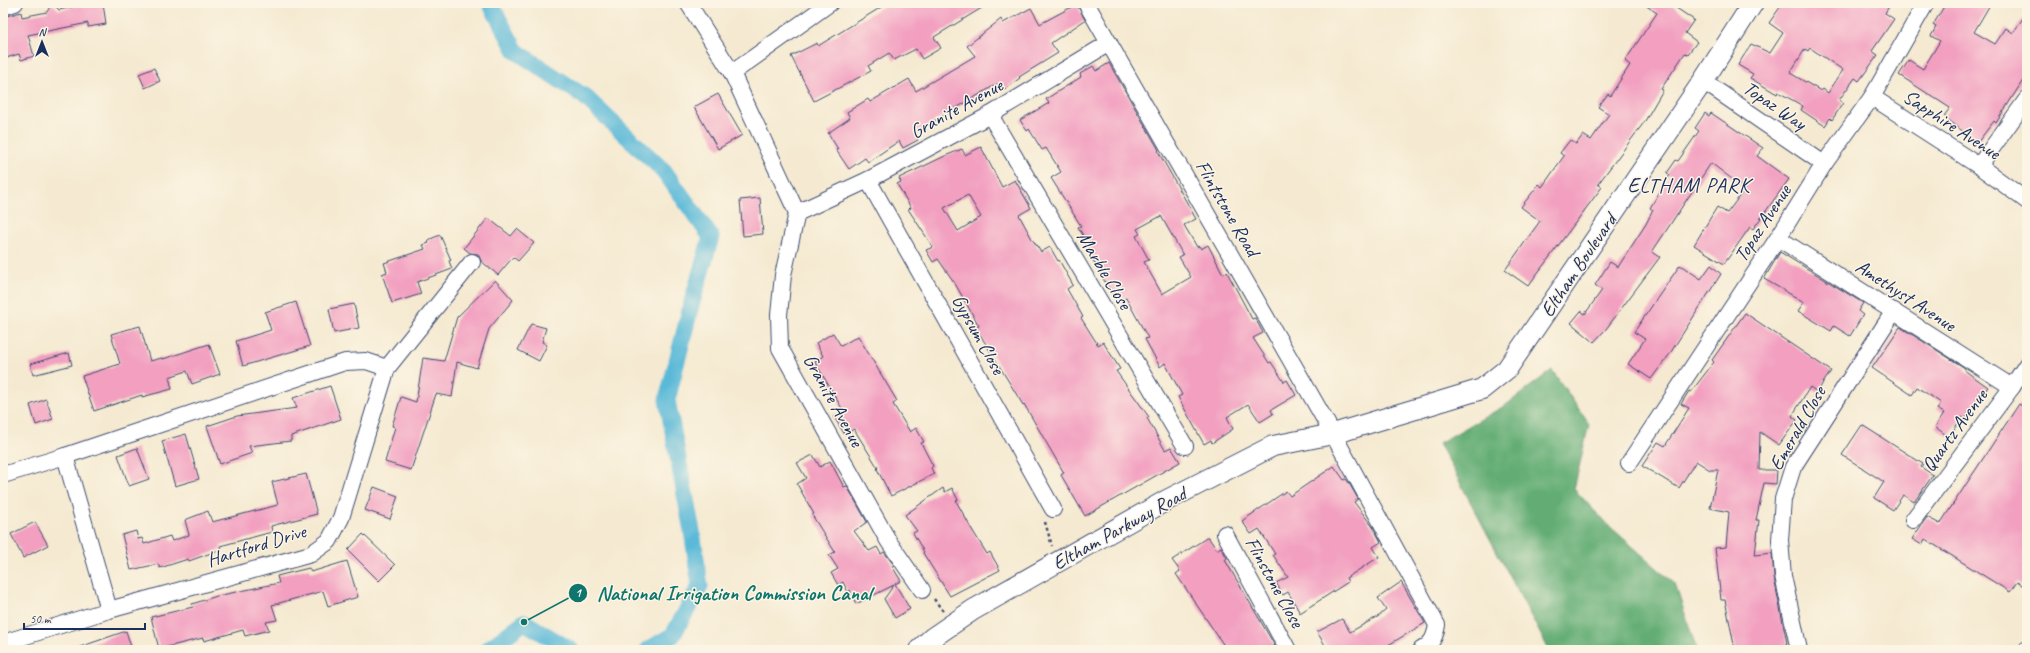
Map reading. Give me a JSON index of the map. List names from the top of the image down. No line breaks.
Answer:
{"streets":{"street":["Topaz Way","Granite Avenue","Sapphire Avenue","Flintstone Road","Topaz Avenue","Eltham Boulevard","Marble Close","Amethyst Avenue","Gypsum Close","Emerald Close","Quartz Avenue","Eltham Parkway Road","Hartford Drive","Flinstone Close"]},"crossings":[["Topaz Way","Topaz Avenue"],["Topaz Way","Eltham Boulevard"],["Granite Avenue","Flintstone Road"],["Granite Avenue","Marble Close"],["Granite Avenue","Gypsum Close"],["Sapphire Avenue","Topaz Avenue"],["Flintstone Road","Eltham Boulevard"],["Flintstone Road","Eltham Parkway Road"],["Topaz Avenue","Amethyst Avenue"],["Eltham Boulevard","Eltham Parkway Road"],["Amethyst Avenue","Emerald Close"],["Amethyst Avenue","Quartz Avenue"]],"districts":["ELTHAM PARK"],"places":["National Irrigation Commission Canal"],"scale_bar":"50 m","north":"top"}
